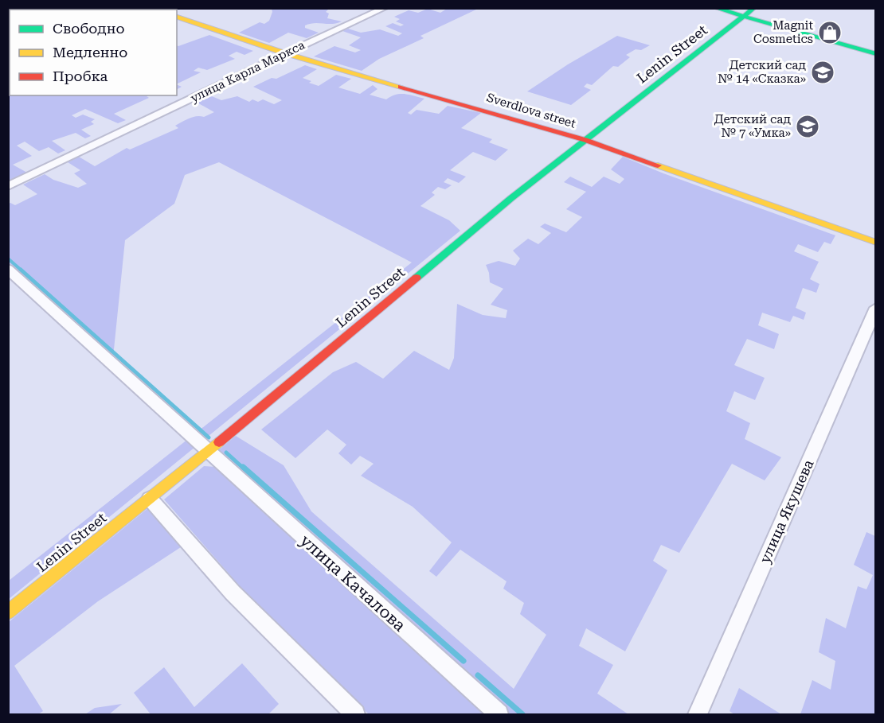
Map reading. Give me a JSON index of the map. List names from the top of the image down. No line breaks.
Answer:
{"streets":{"street":["Lenin Street","улица Карла Маркса","Sverdlova street","улица Якушева","улица Качалова"]},"crossings":[["Lenin Street","Sverdlova street"],["Lenin Street","улица Качалова"],["улица Карла Маркса","Sverdlova street"]],"places":{"shop":["Magnit Cosmetics"],"school or university":["Детский сад № 14 «Сказка»","Детский сад № 7 «Умка»"]},"legend":["Свободно","Медленно","Пробка"]}
